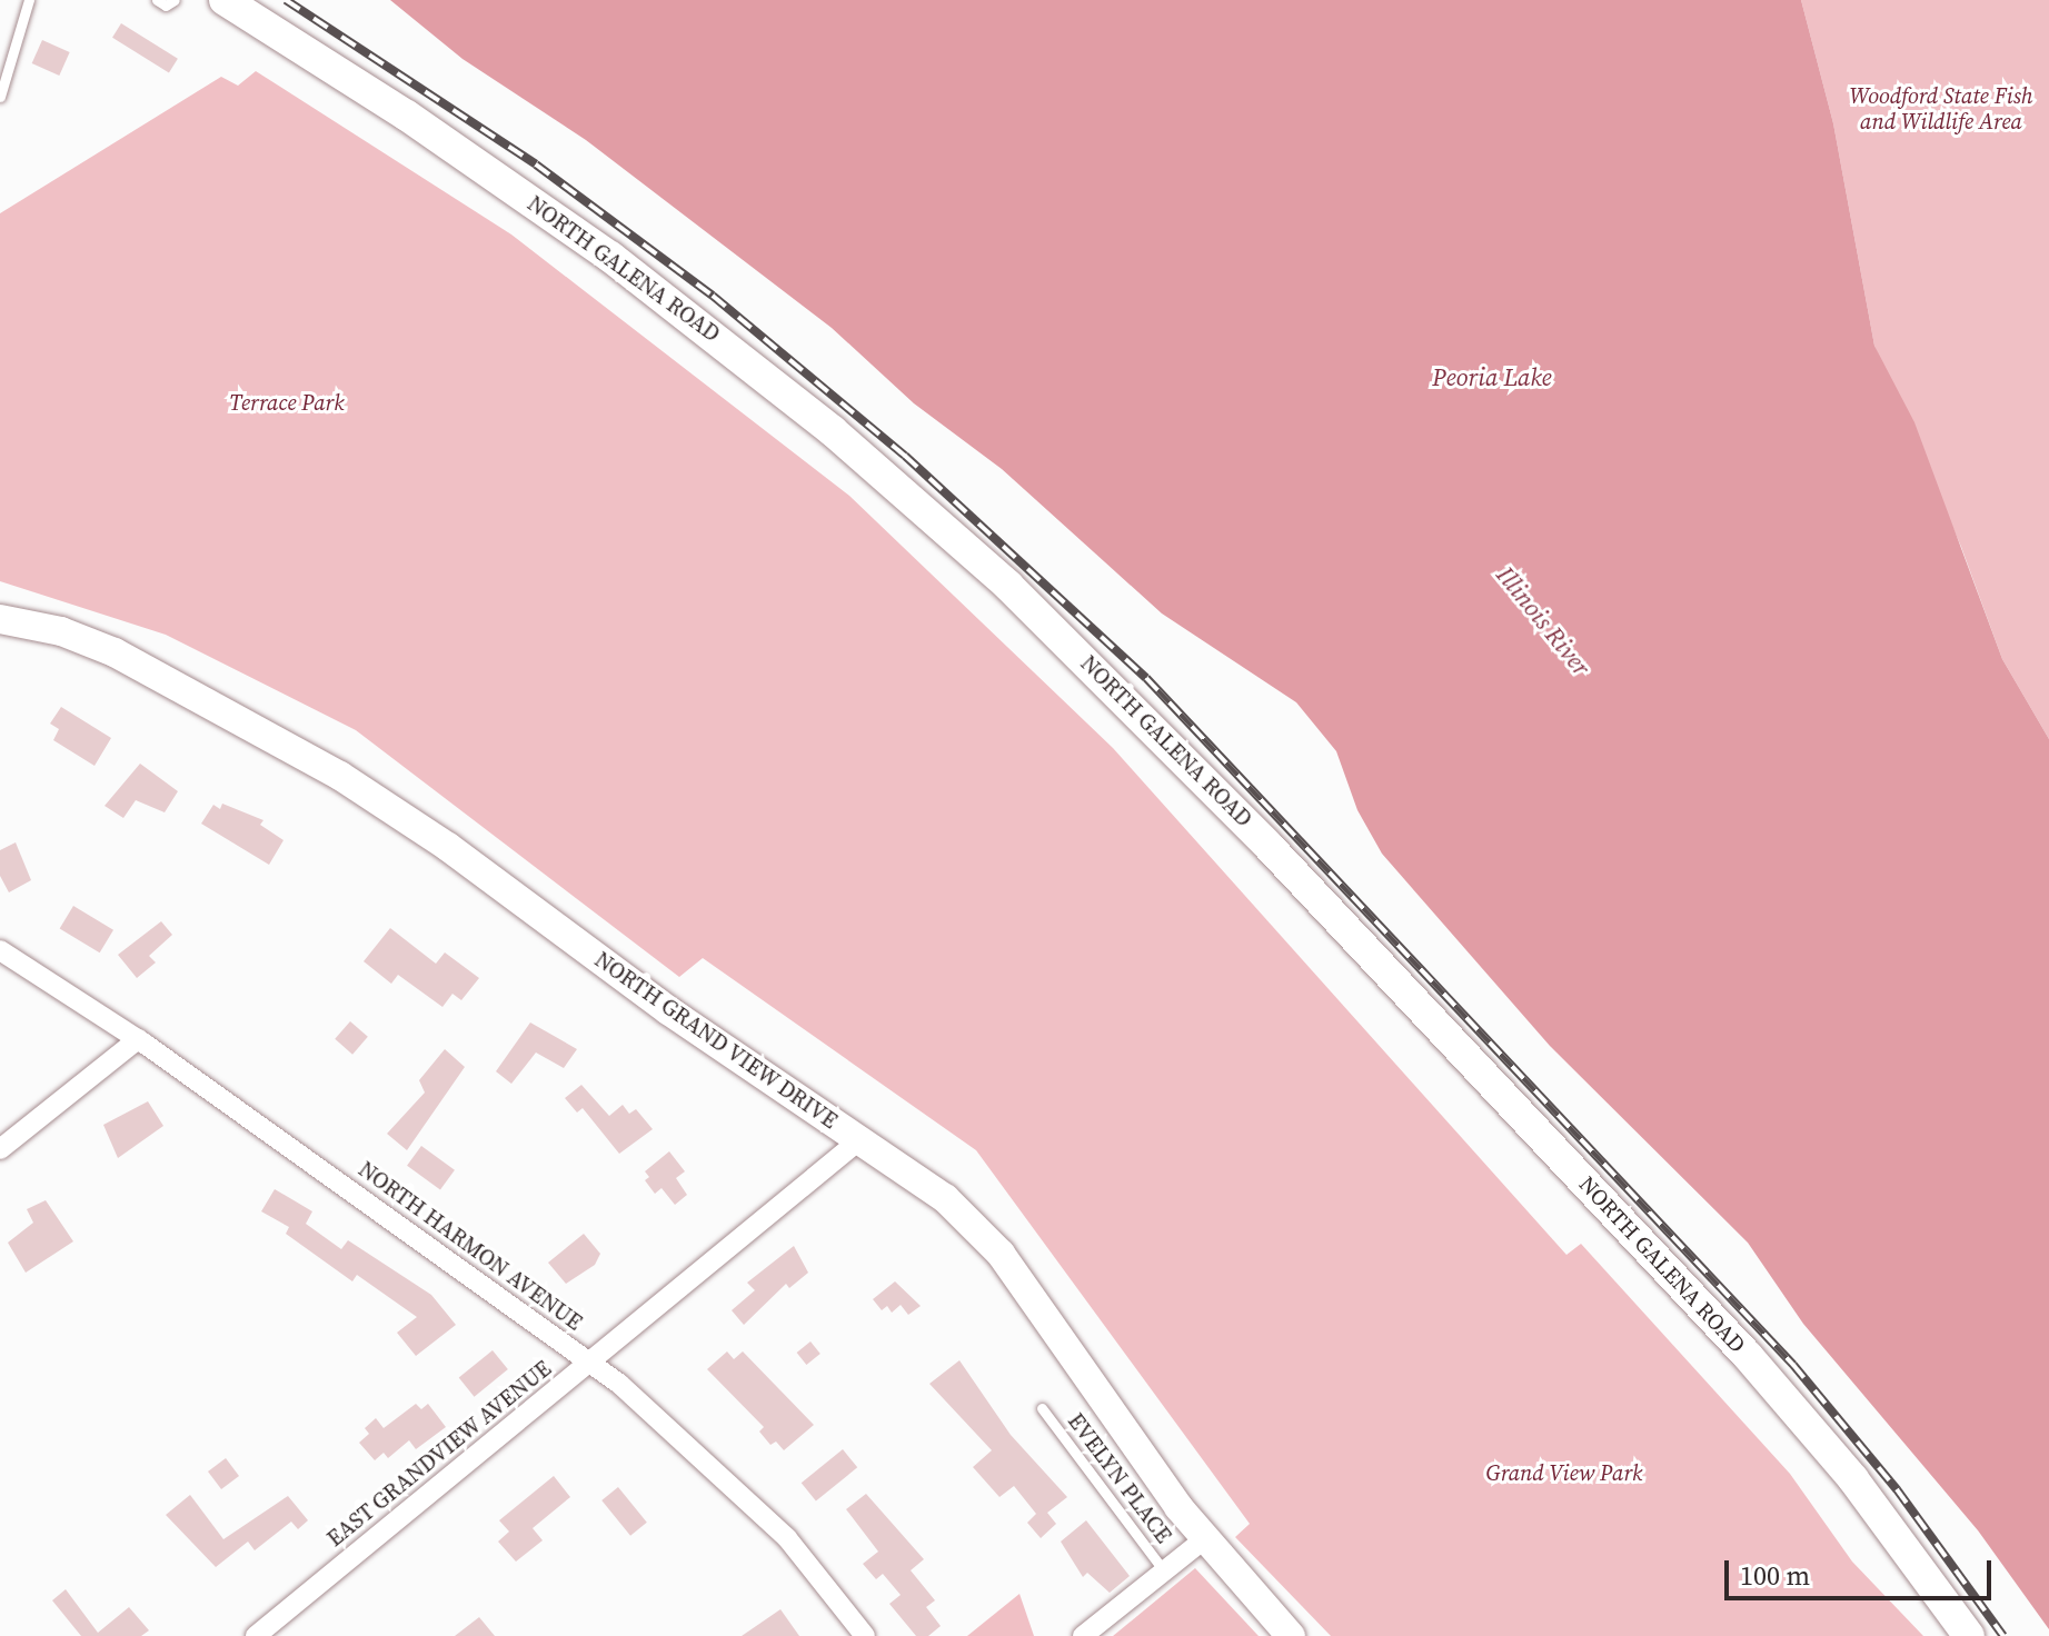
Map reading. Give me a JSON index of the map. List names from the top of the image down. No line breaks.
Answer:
{"streets":{"main road":["NORTH GALENA ROAD"],"street":["NORTH GRAND VIEW DRIVE","NORTH HARMON AVENUE","EAST GRANDVIEW AVENUE"],"lane":["EVELYN PLACE"]},"crossings":[["NORTH GRAND VIEW DRIVE","EAST GRANDVIEW AVENUE"],["NORTH HARMON AVENUE","EAST GRANDVIEW AVENUE"]],"water":["Peoria Lake","Illinois River"],"parks":["Woodford State Fish and Wildlife Area","Terrace Park","Grand View Park"],"scale_bar":"100 m"}
